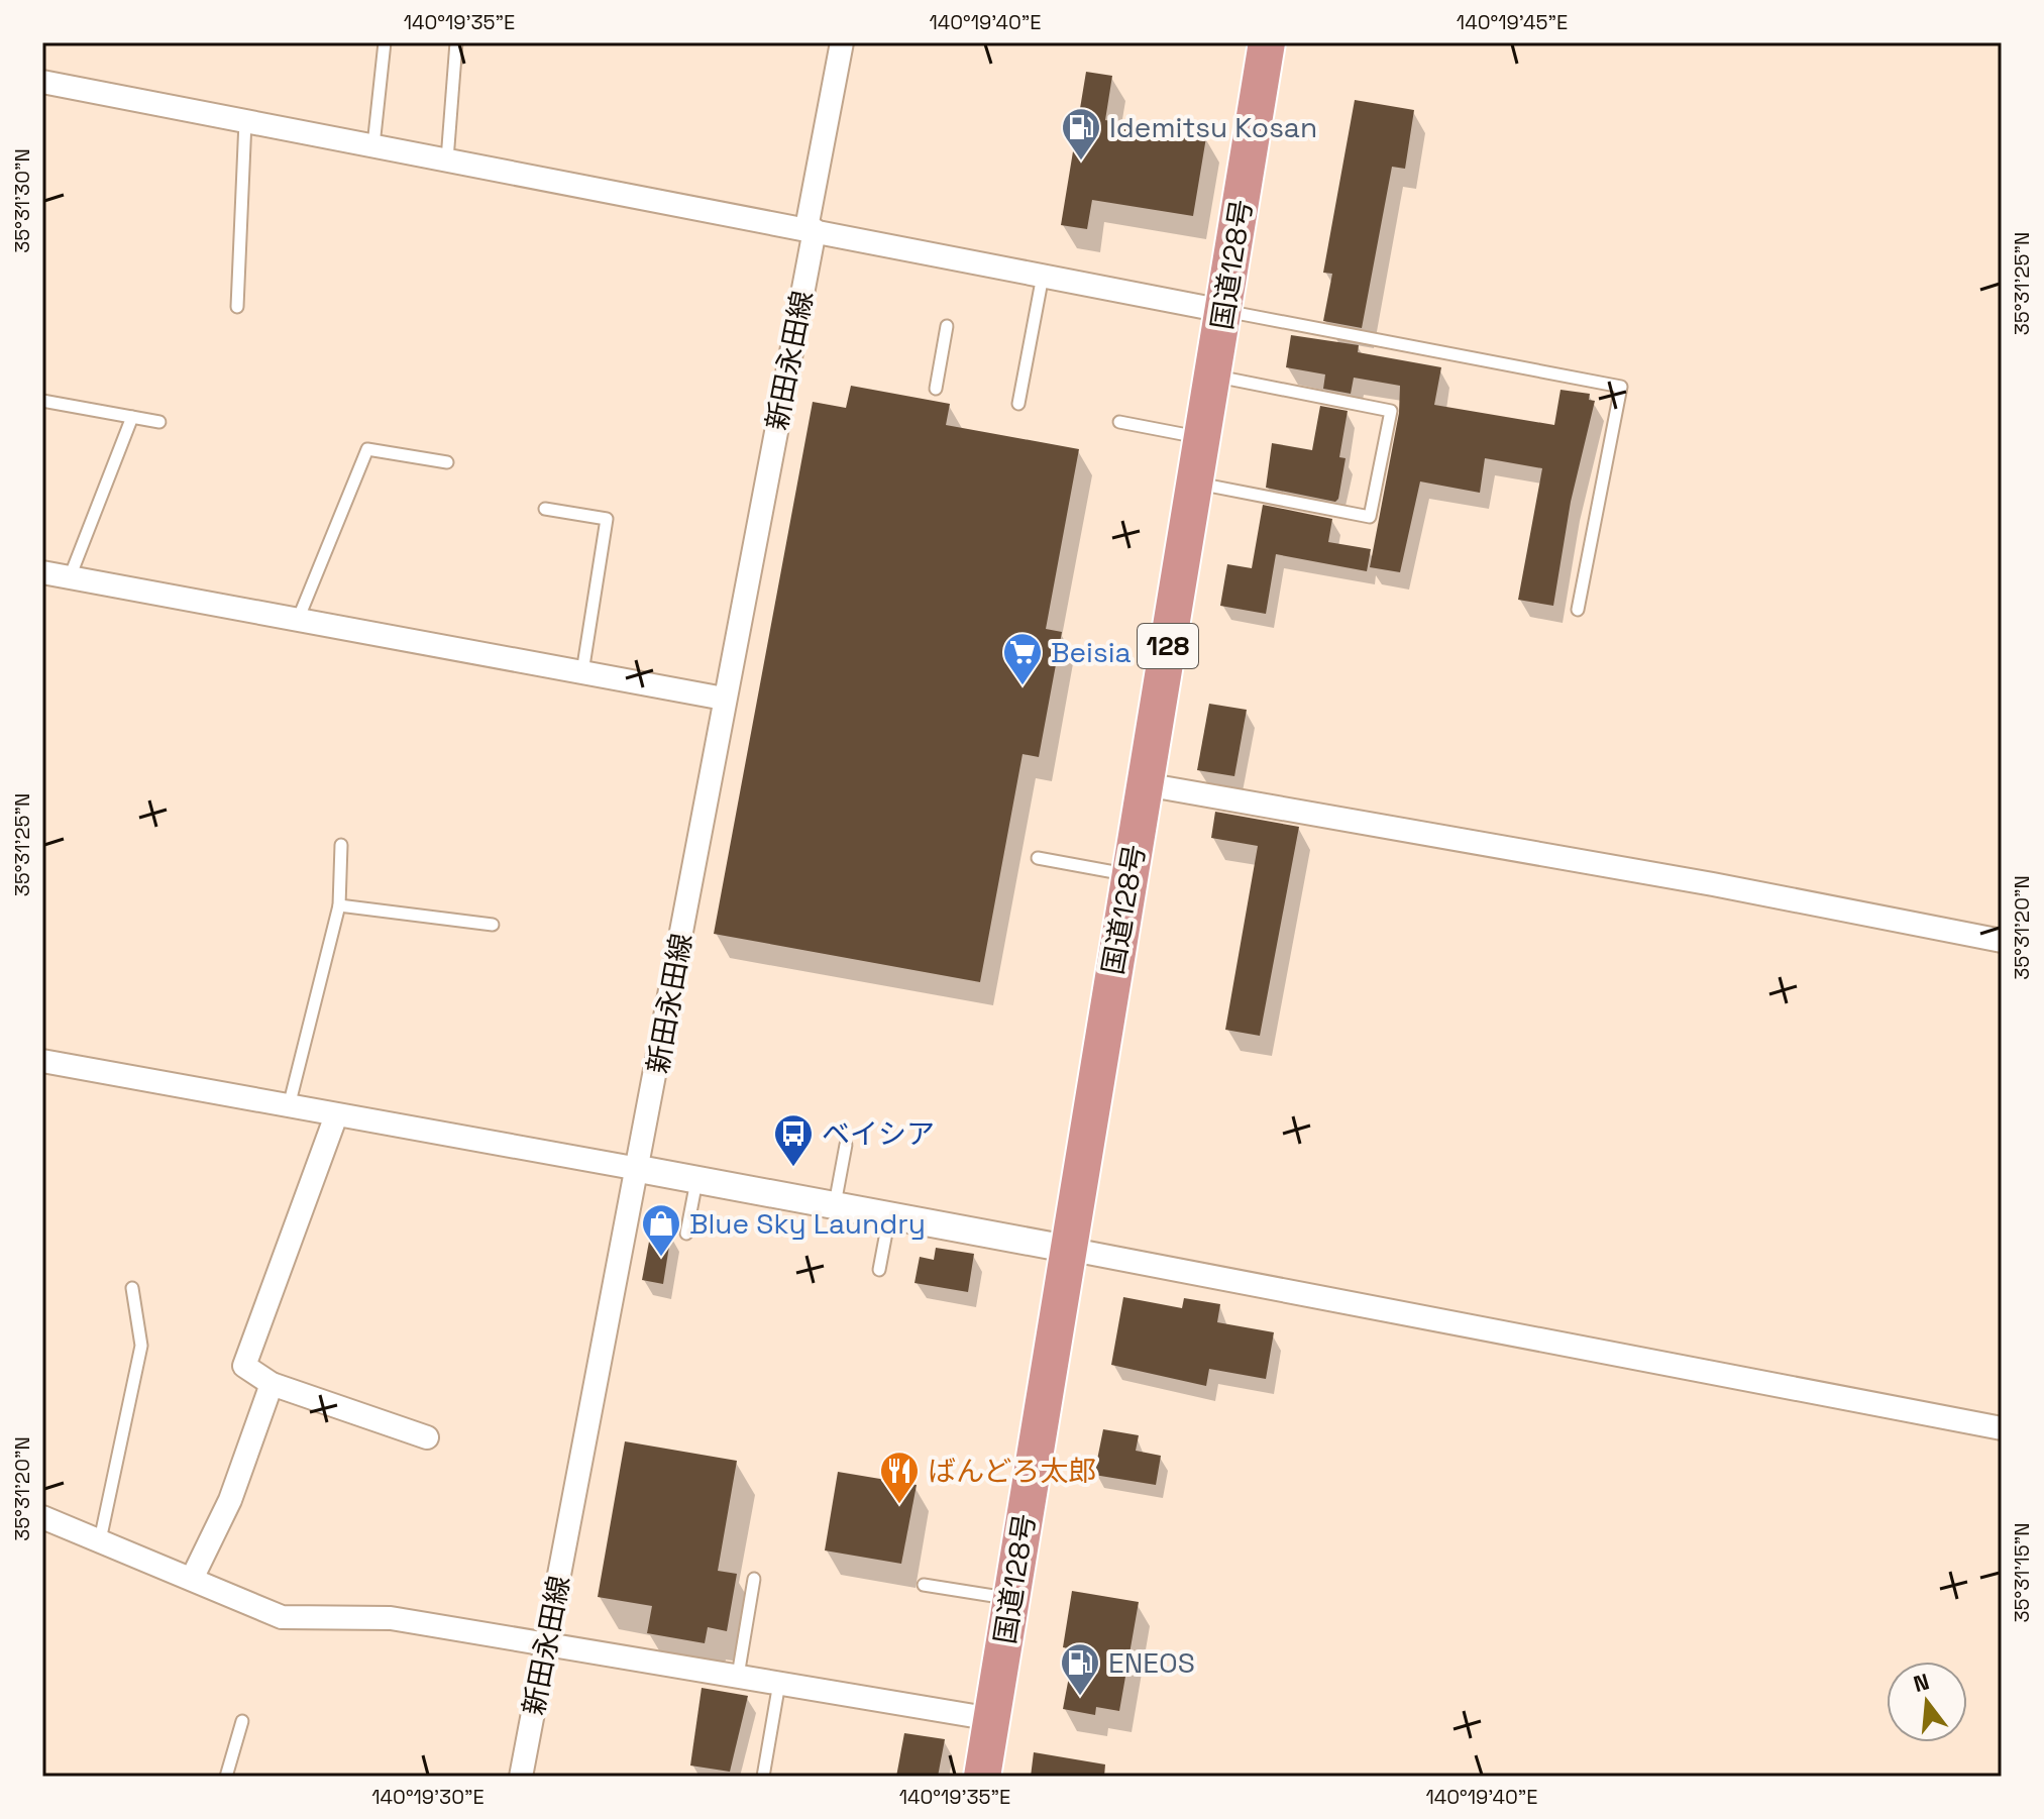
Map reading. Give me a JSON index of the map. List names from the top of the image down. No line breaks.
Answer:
{"streets":{"highway":["国道128号","128"],"street":["新田永田線"]},"places":{"fuel station":["Idemitsu Kosan","ENEOS"],"supermarket":["Beisia"],"bus stop":["ベイシア"],"shop":["Blue Sky Laundry"],"restaurant":["ばんどろ太郎"]},"north":"top","coordinates":["140°19'35\"E","140°19'40\"E","140°19'45\"E","35°31'30\"N","35°31'25\"N","35°31'20\"N","35°31'15\"N","140°19'30\"E"]}
